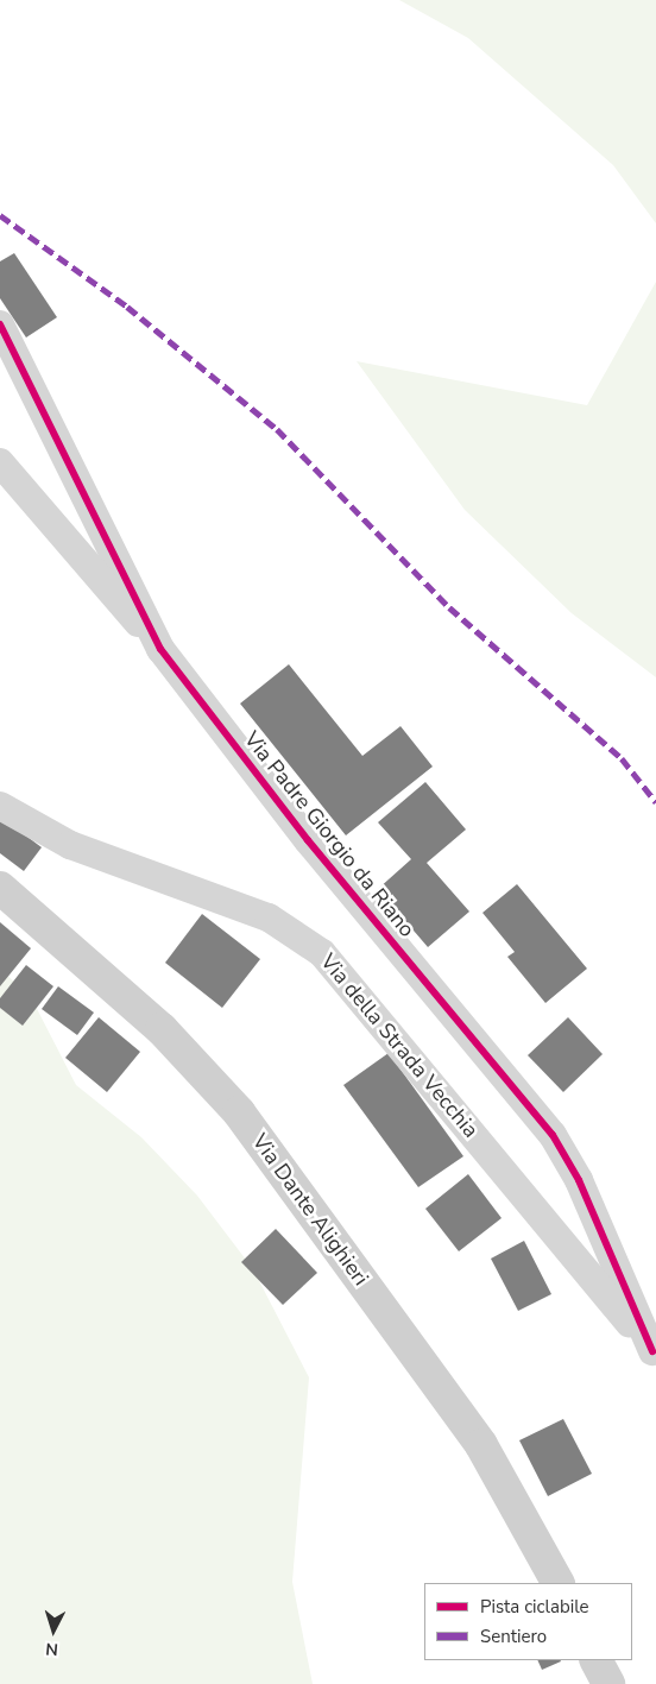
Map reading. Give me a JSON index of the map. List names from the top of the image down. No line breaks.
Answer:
{"streets":{"main road":["Via Dante Alighieri"],"street":["Via Padre Giorgio da Riano","Via della Strada Vecchia"]},"crossings":[["Via Padre Giorgio da Riano","Via della Strada Vecchia"]],"legend":["Pista ciclabile","Sentiero"],"north":"bottom"}
